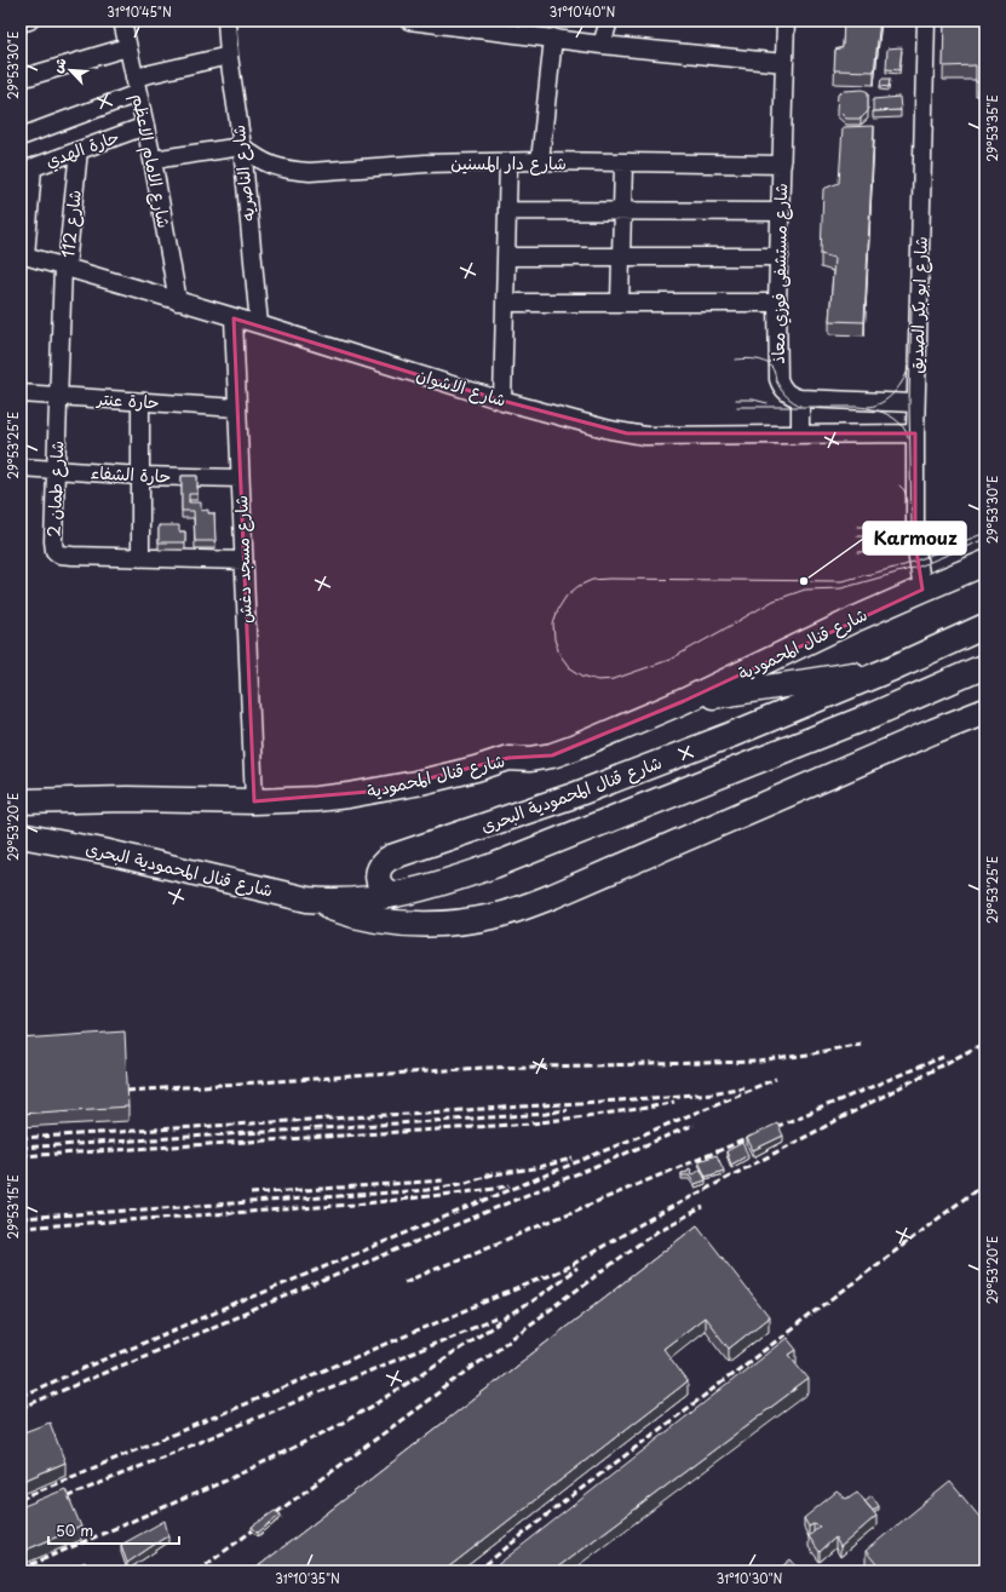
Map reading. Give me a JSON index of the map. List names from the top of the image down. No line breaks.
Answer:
{"streets":{"main road":["شارع قنال المحمودية","شارع قنال المحمودية البحرى"],"street":["حارة الهدي","شارع الامام الاعظم","شارع دار المسنين","شارع الناصريه","شارع 112","شارع مستشفى فوزي معاذ","شارع ابو بكر الصديق","شارع الاشوان","حارة عنتر","حارة الشفاء","شارع طمان 2","شارع مسجد دغش"]},"crossings":[["حارة الهدي","شارع الامام الاعظم"],["حارة الهدي","شارع 112"],["شارع الامام الاعظم","شارع الاشوان"],["شارع دار المسنين","شارع الناصريه"],["شارع دار المسنين","شارع مستشفى فوزي معاذ"],["شارع الناصريه","شارع الاشوان"],["شارع 112","شارع الاشوان"],["شارع 112","شارع طمان 2"],["شارع مستشفى فوزي معاذ","شارع ابو بكر الصديق"],["شارع ابو بكر الصديق","شارع الاشوان"],["شارع ابو بكر الصديق","شارع قنال المحمودية"],["شارع الاشوان","شارع طمان 2"],["شارع الاشوان","شارع مسجد دغش"],["حارة عنتر","شارع طمان 2"],["حارة عنتر","شارع مسجد دغش"],["حارة الشفاء","شارع طمان 2"],["حارة الشفاء","شارع مسجد دغش"],["شارع طمان 2","شارع مسجد دغش"],["شارع مسجد دغش","شارع قنال المحمودية"]],"places":["Karmouz"],"scale_bar":"50 m","north":"top left","coordinates":["31°10'45\"N","31°10'40\"N","29°53'30\"E","29°53'35\"E","29°53'25\"E","29°53'20\"E","29°53'15\"E","31°10'35\"N","31°10'30\"N"]}
